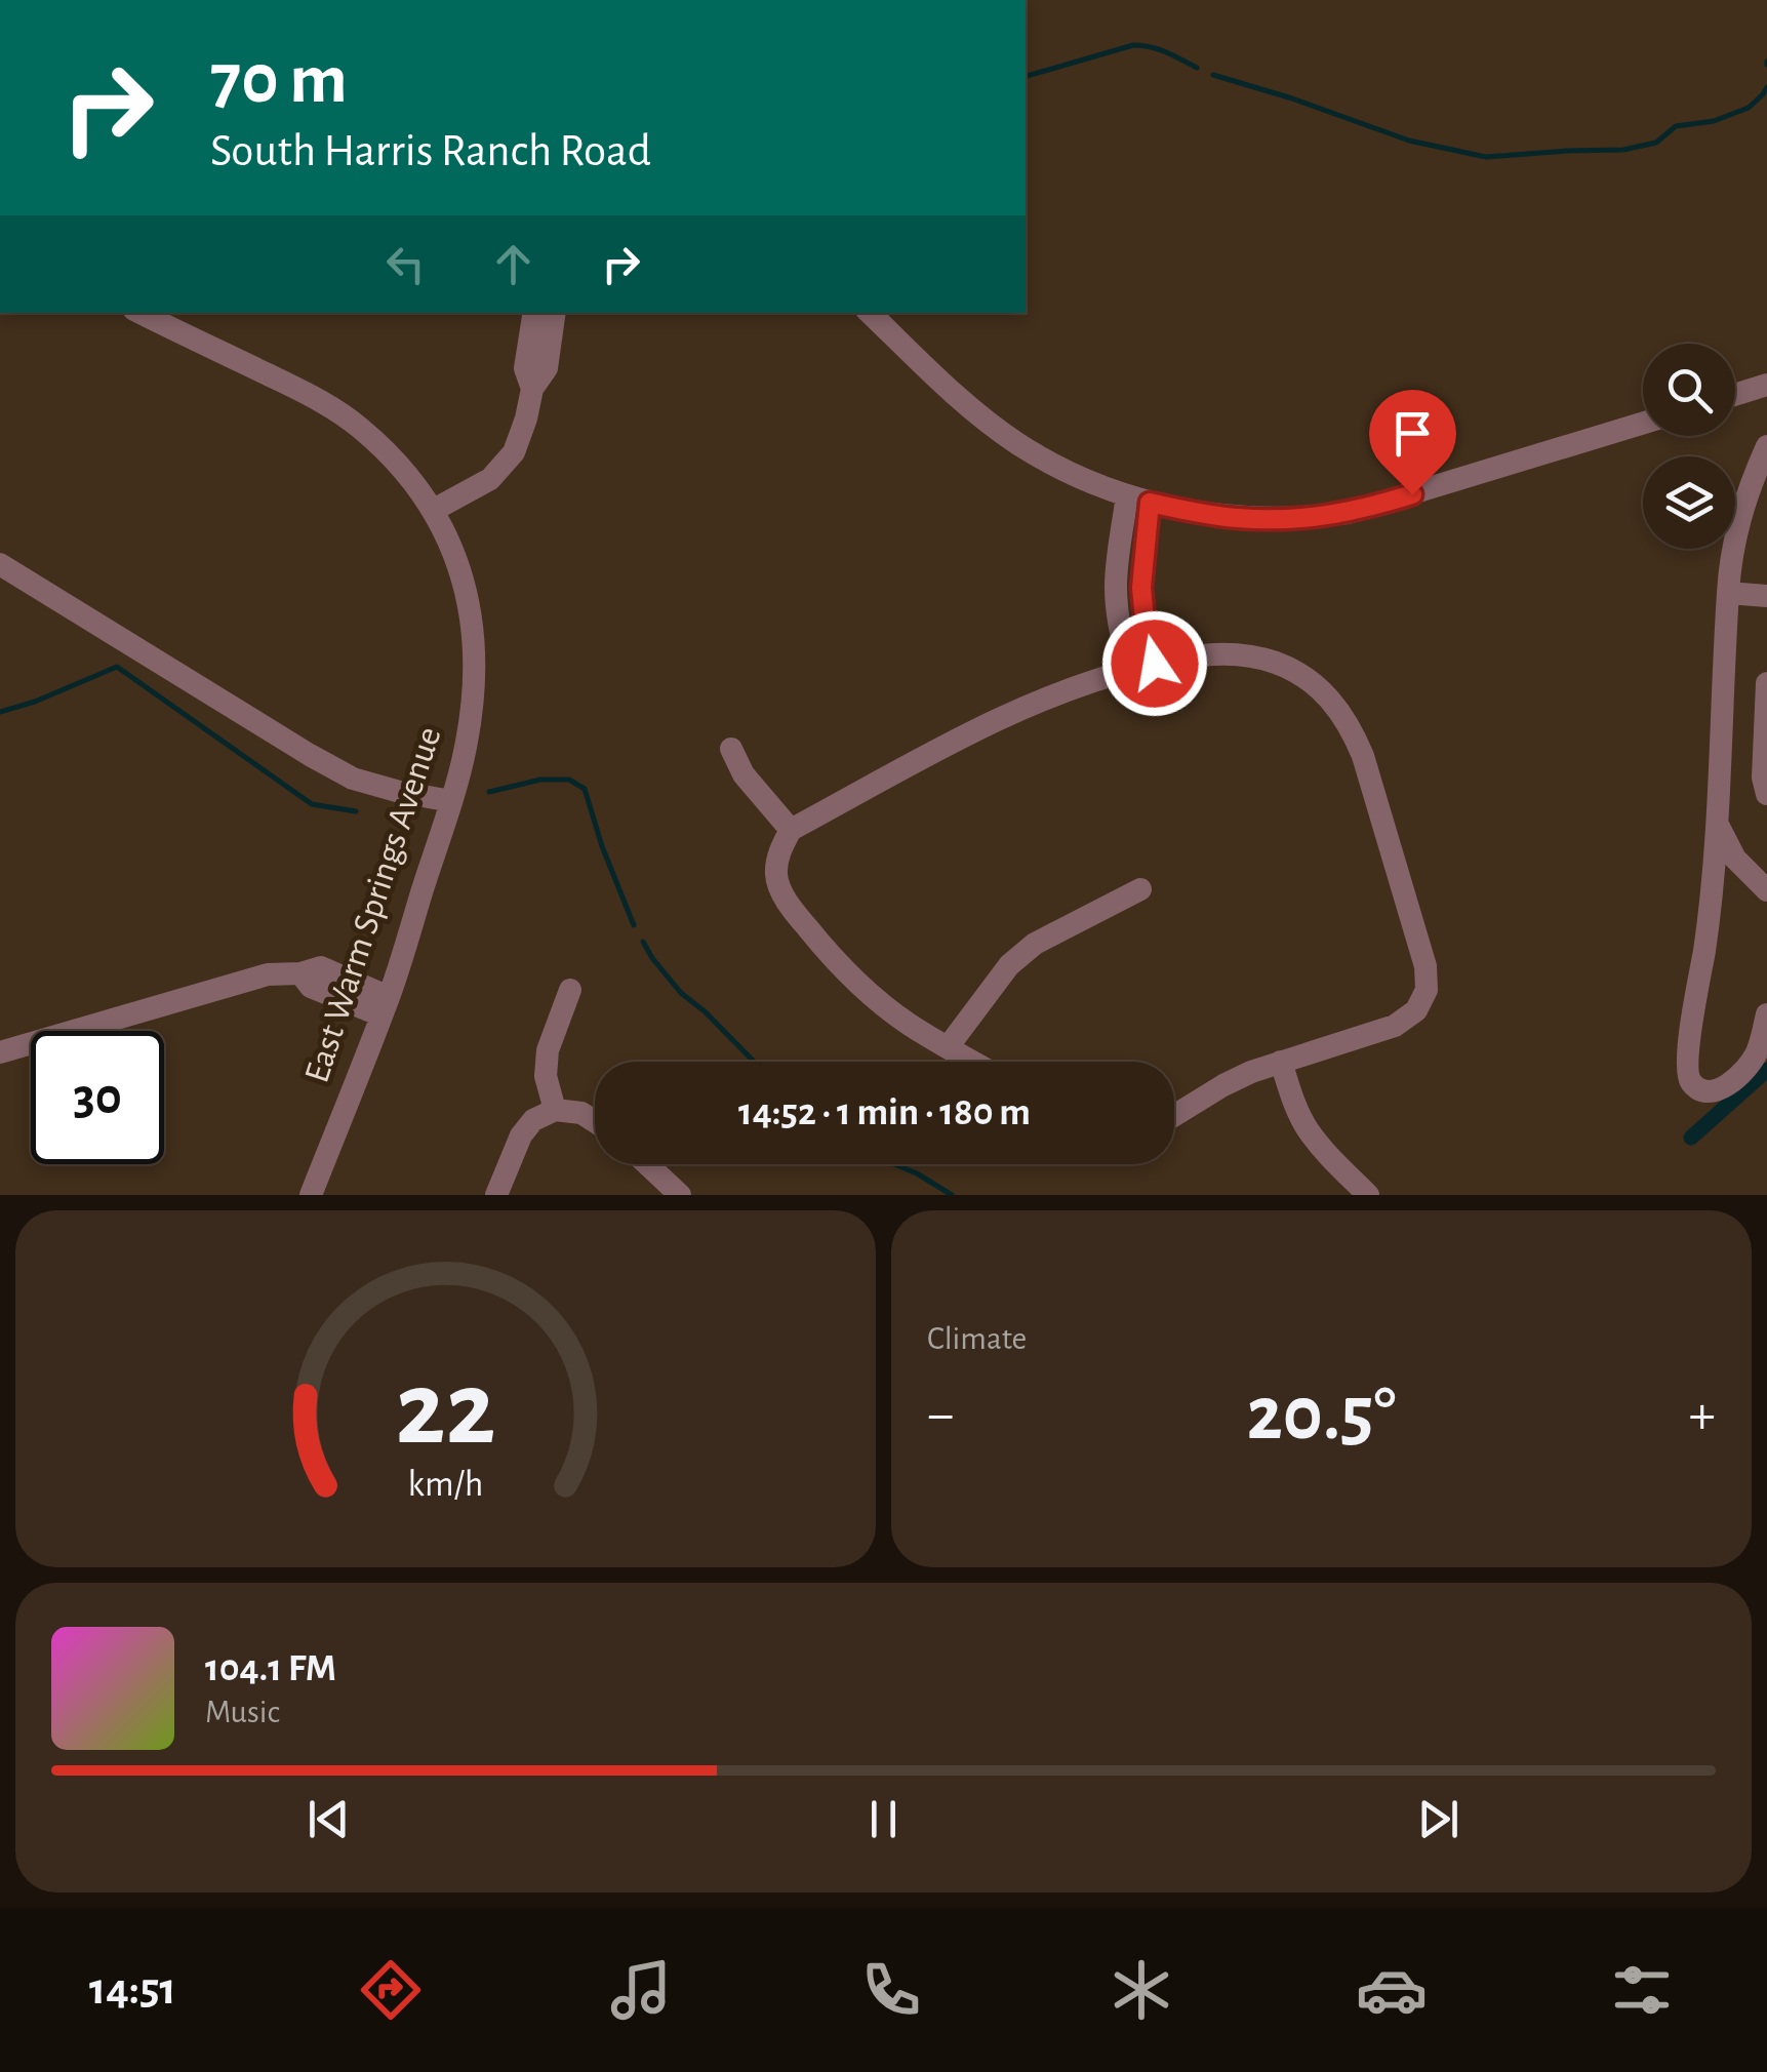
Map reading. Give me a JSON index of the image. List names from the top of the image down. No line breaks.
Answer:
{"streets":{"street":["East Warm Springs Avenue"]},"page":{"turn":["70 m","South Harris Ranch Road"],"limit":"30","trip":"14:52 · 1 min · 180 m","tile":"Climate","heat":["−","20.5°","+"],"song":["104.1 FM","Music"],"tabs":"14:51","gauge":["22","km/h"]}}
